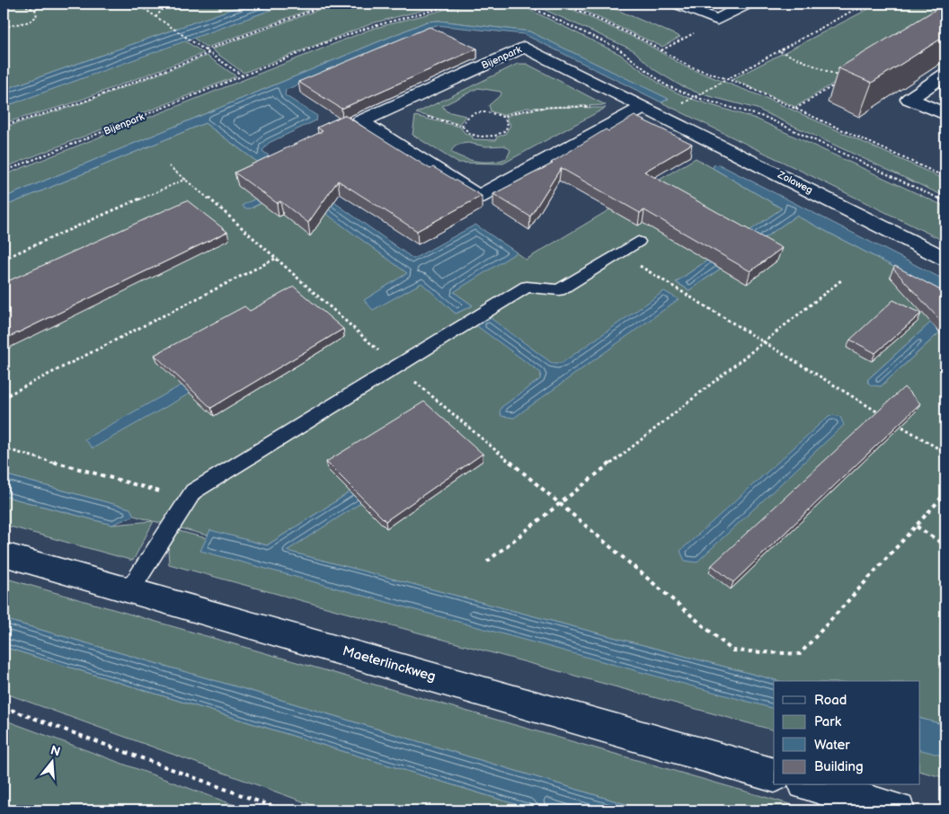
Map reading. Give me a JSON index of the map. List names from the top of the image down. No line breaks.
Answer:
{"streets":{"street":["Bijenpark","Zolaweg","Maeterlinckweg"]},"crossings":[["Bijenpark","Zolaweg"]],"legend":["Road","Park","Water","Building"],"north":"top"}
